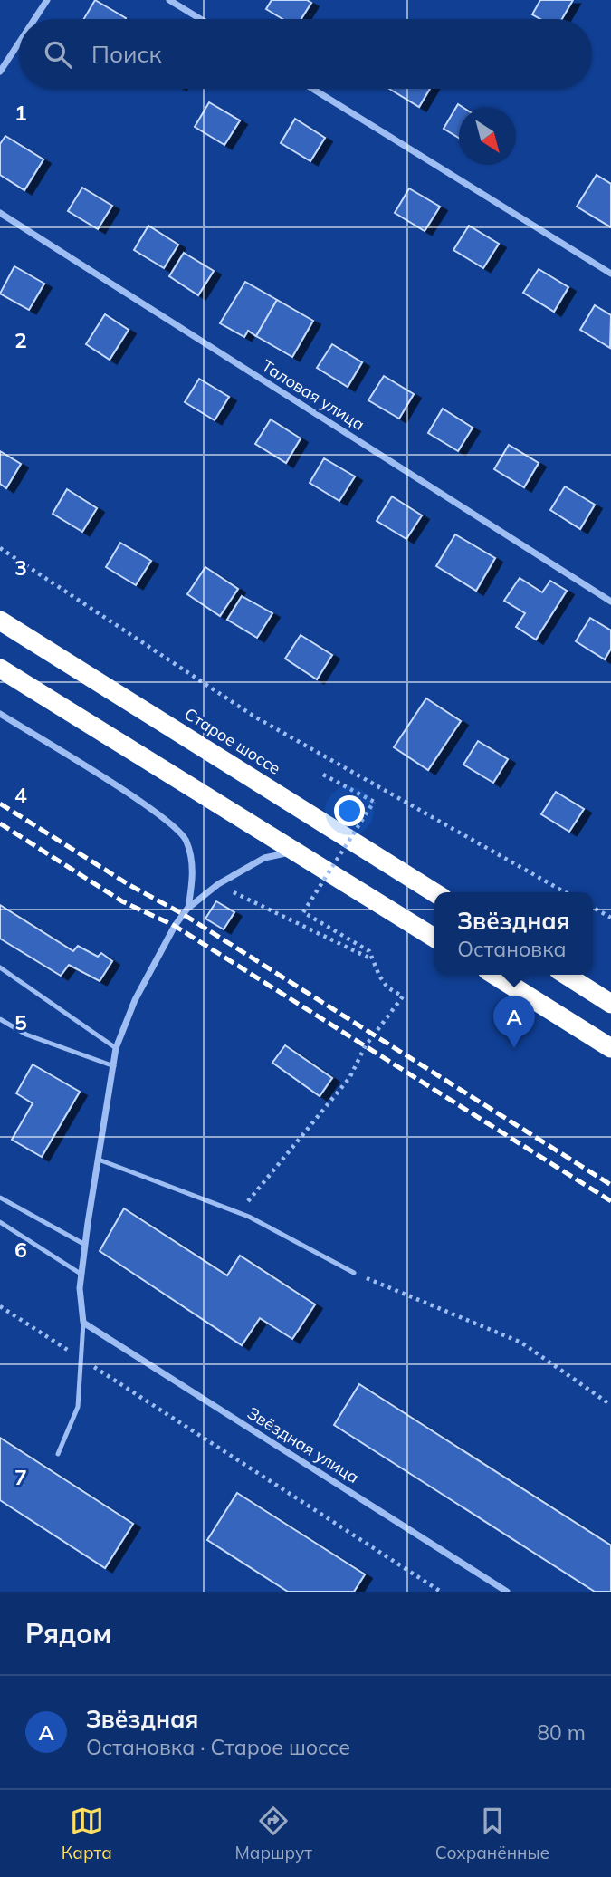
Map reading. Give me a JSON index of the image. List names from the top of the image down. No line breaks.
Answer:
{"streets":{"highway":["Старое шоссе"],"street":["Таловая улица","Звёздная улица"]},"north":"bottom right","page":{"search":"Поиск","popup":["Звёздная","Остановка"],"pins":"A","heading":"Рядом","list":[{"mark":"A","name":"Звёздная","note":"Остановка · Старое шоссе","value":"80 m"}],"nav":["Карта","Маршрут","Сохранённые"]},"grid":{"rows":["1","2","3","4","5","6","7"]}}
